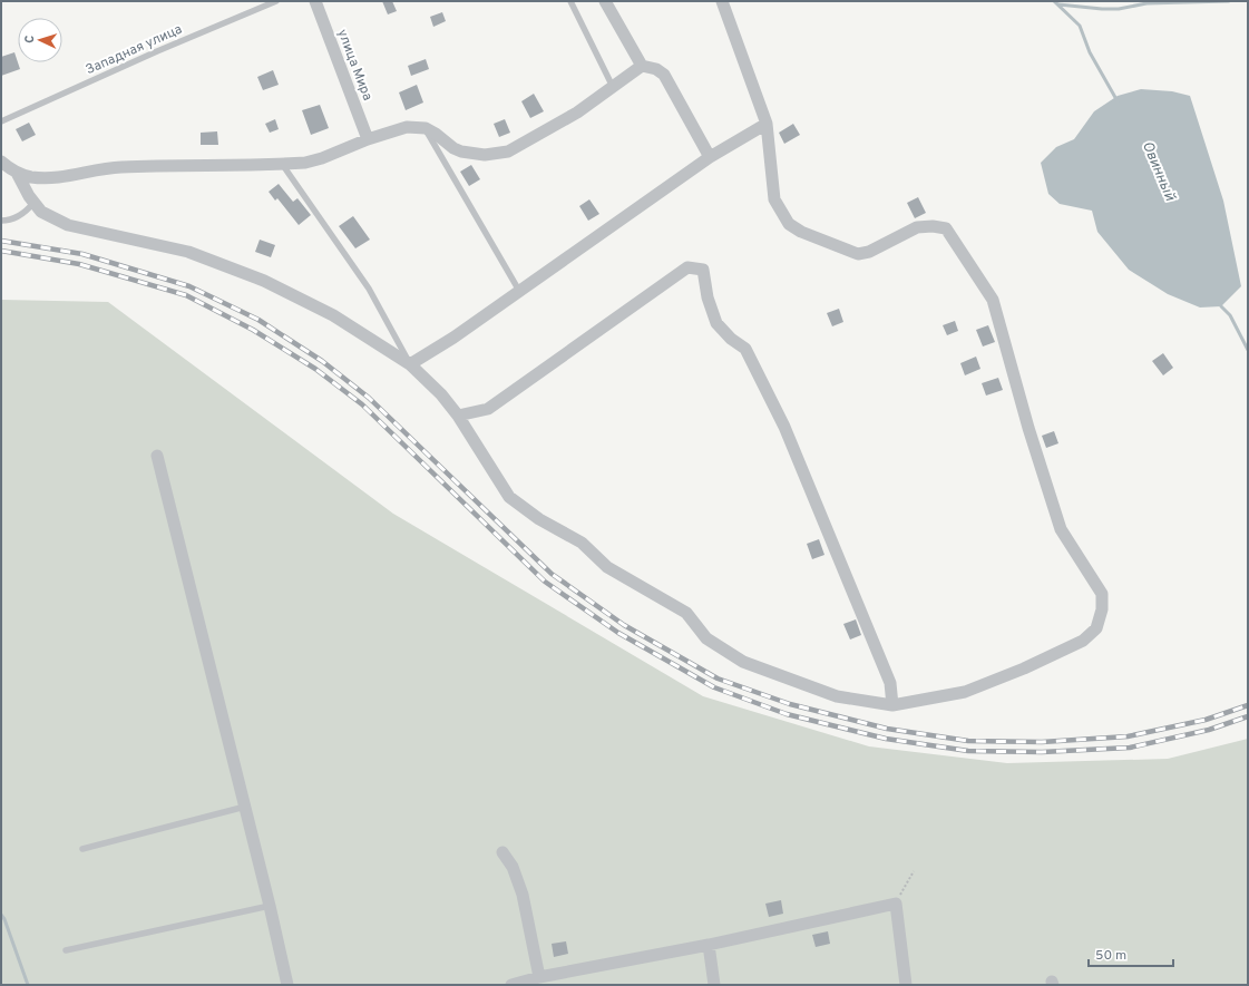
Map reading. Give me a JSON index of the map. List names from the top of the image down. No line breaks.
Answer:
{"streets":{"street":["улица Мира"],"lane":["Западная улица"]},"water":["Овинный"],"scale_bar":"50 m","north":"left"}
